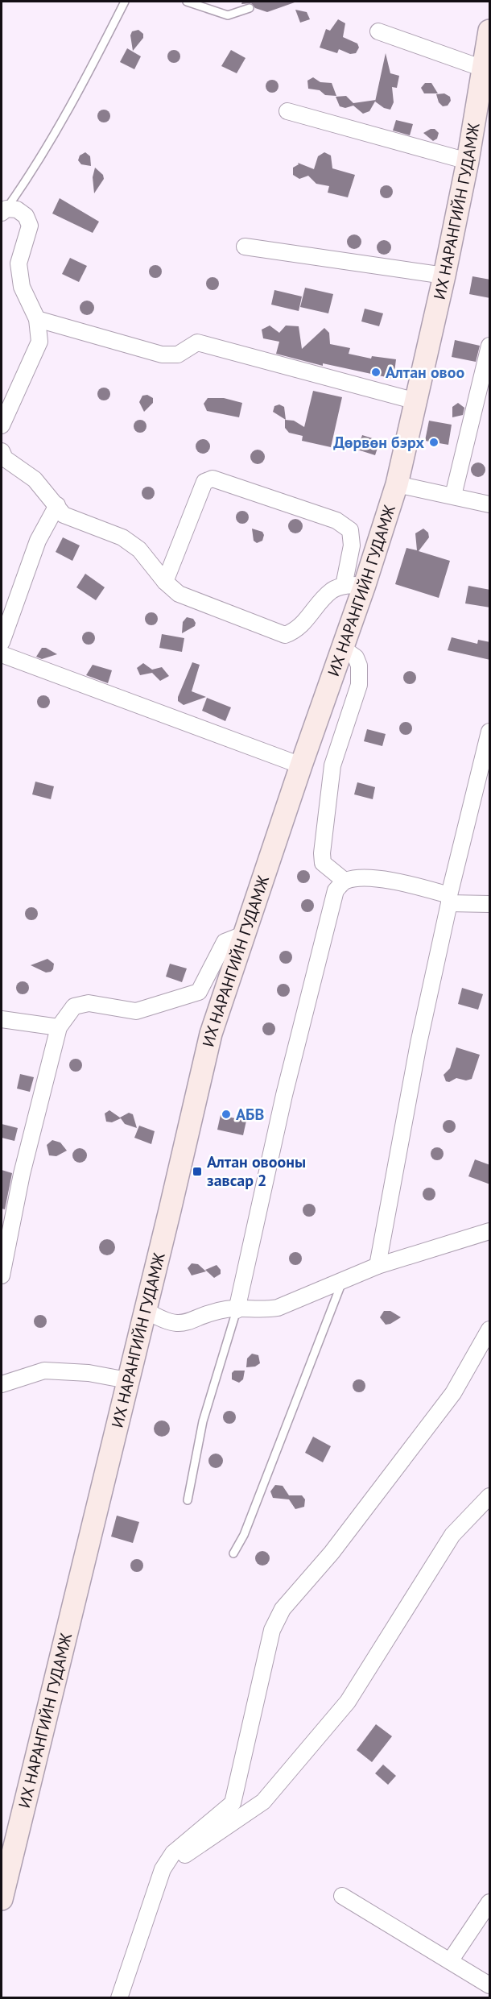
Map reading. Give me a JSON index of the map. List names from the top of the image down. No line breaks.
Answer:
{"streets":{"main road":["ИХ НАРАНГИЙН ГУДАМЖ"]},"places":{"other":["Алтан овоо","Дөрвөн бэрх","АБВ"],"transit":["Алтан овооны завсар 2"]}}
